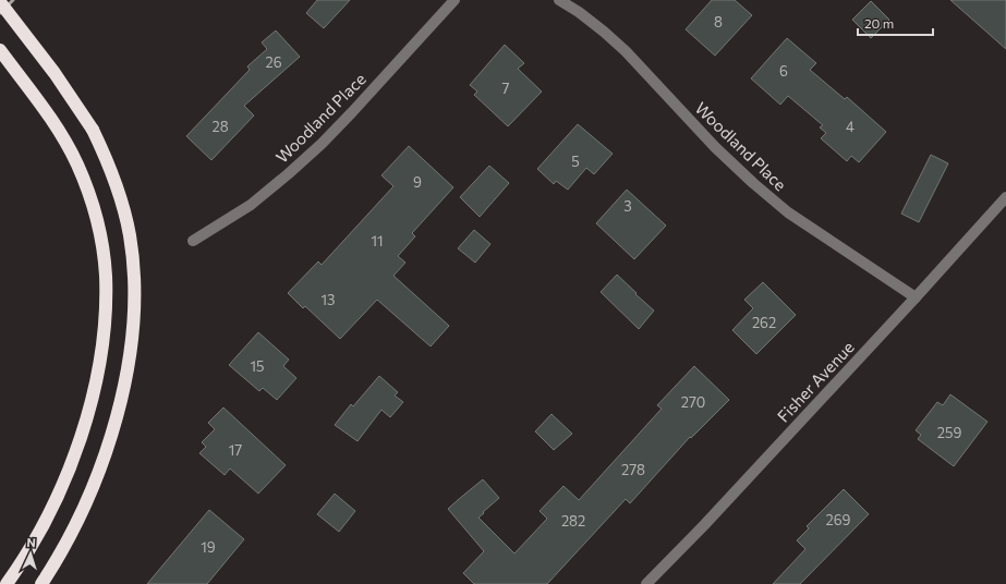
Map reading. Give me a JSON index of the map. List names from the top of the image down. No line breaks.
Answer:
{"streets":{"street":["Woodland Place","Fisher Avenue"]},"crossings":[["Woodland Place","Fisher Avenue"]],"house_numbers":["8","26","6","7","28","4","5","9","3","11","13","262","15","270","259","17","278","269","282","19"],"scale_bar":"20 m","north":"top"}
